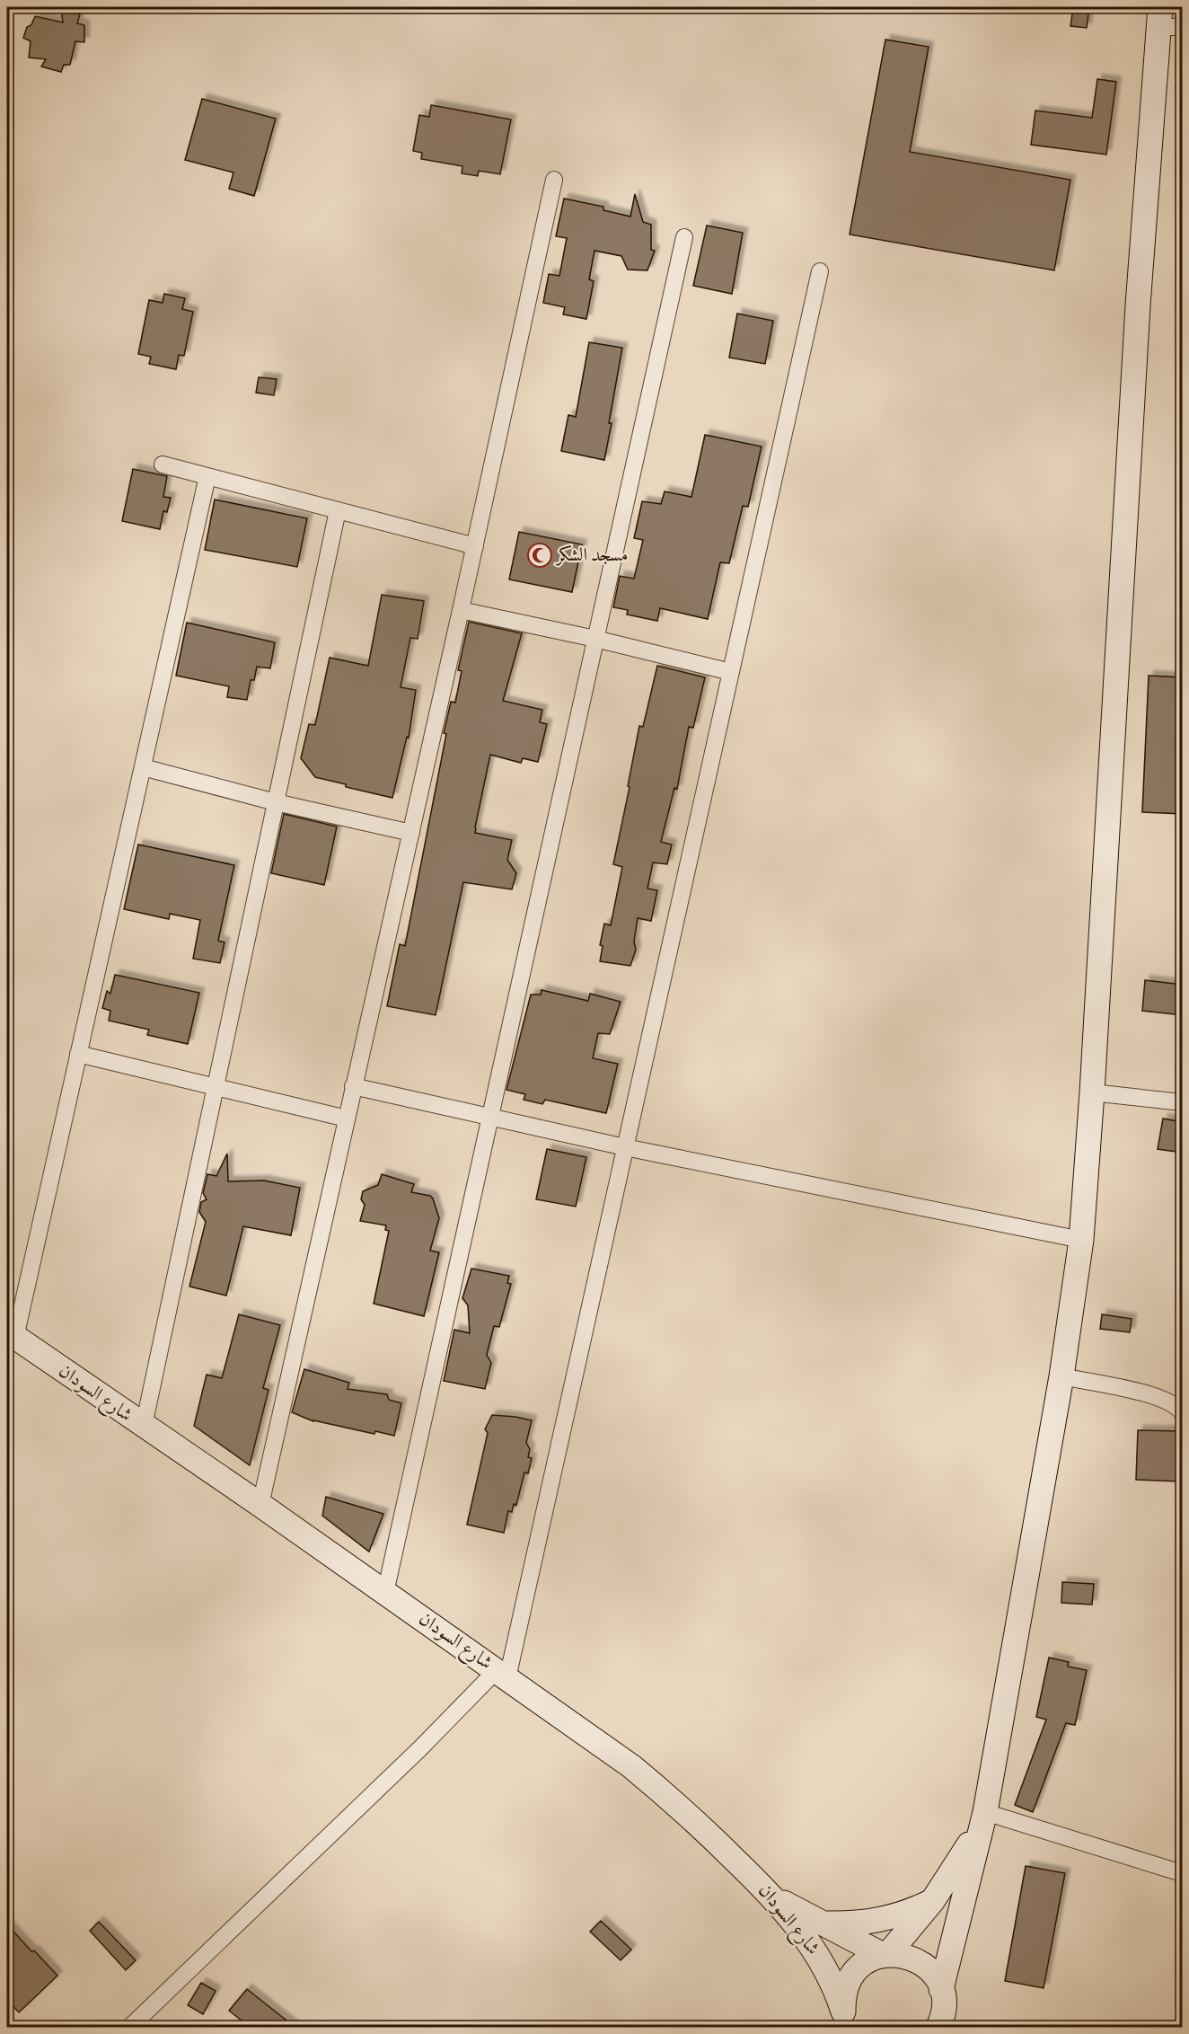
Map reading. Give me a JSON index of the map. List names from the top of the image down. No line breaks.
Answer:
{"streets":{"street":["شارع السودان"]},"places":{"mosque":["مسجد الشكر"]}}
